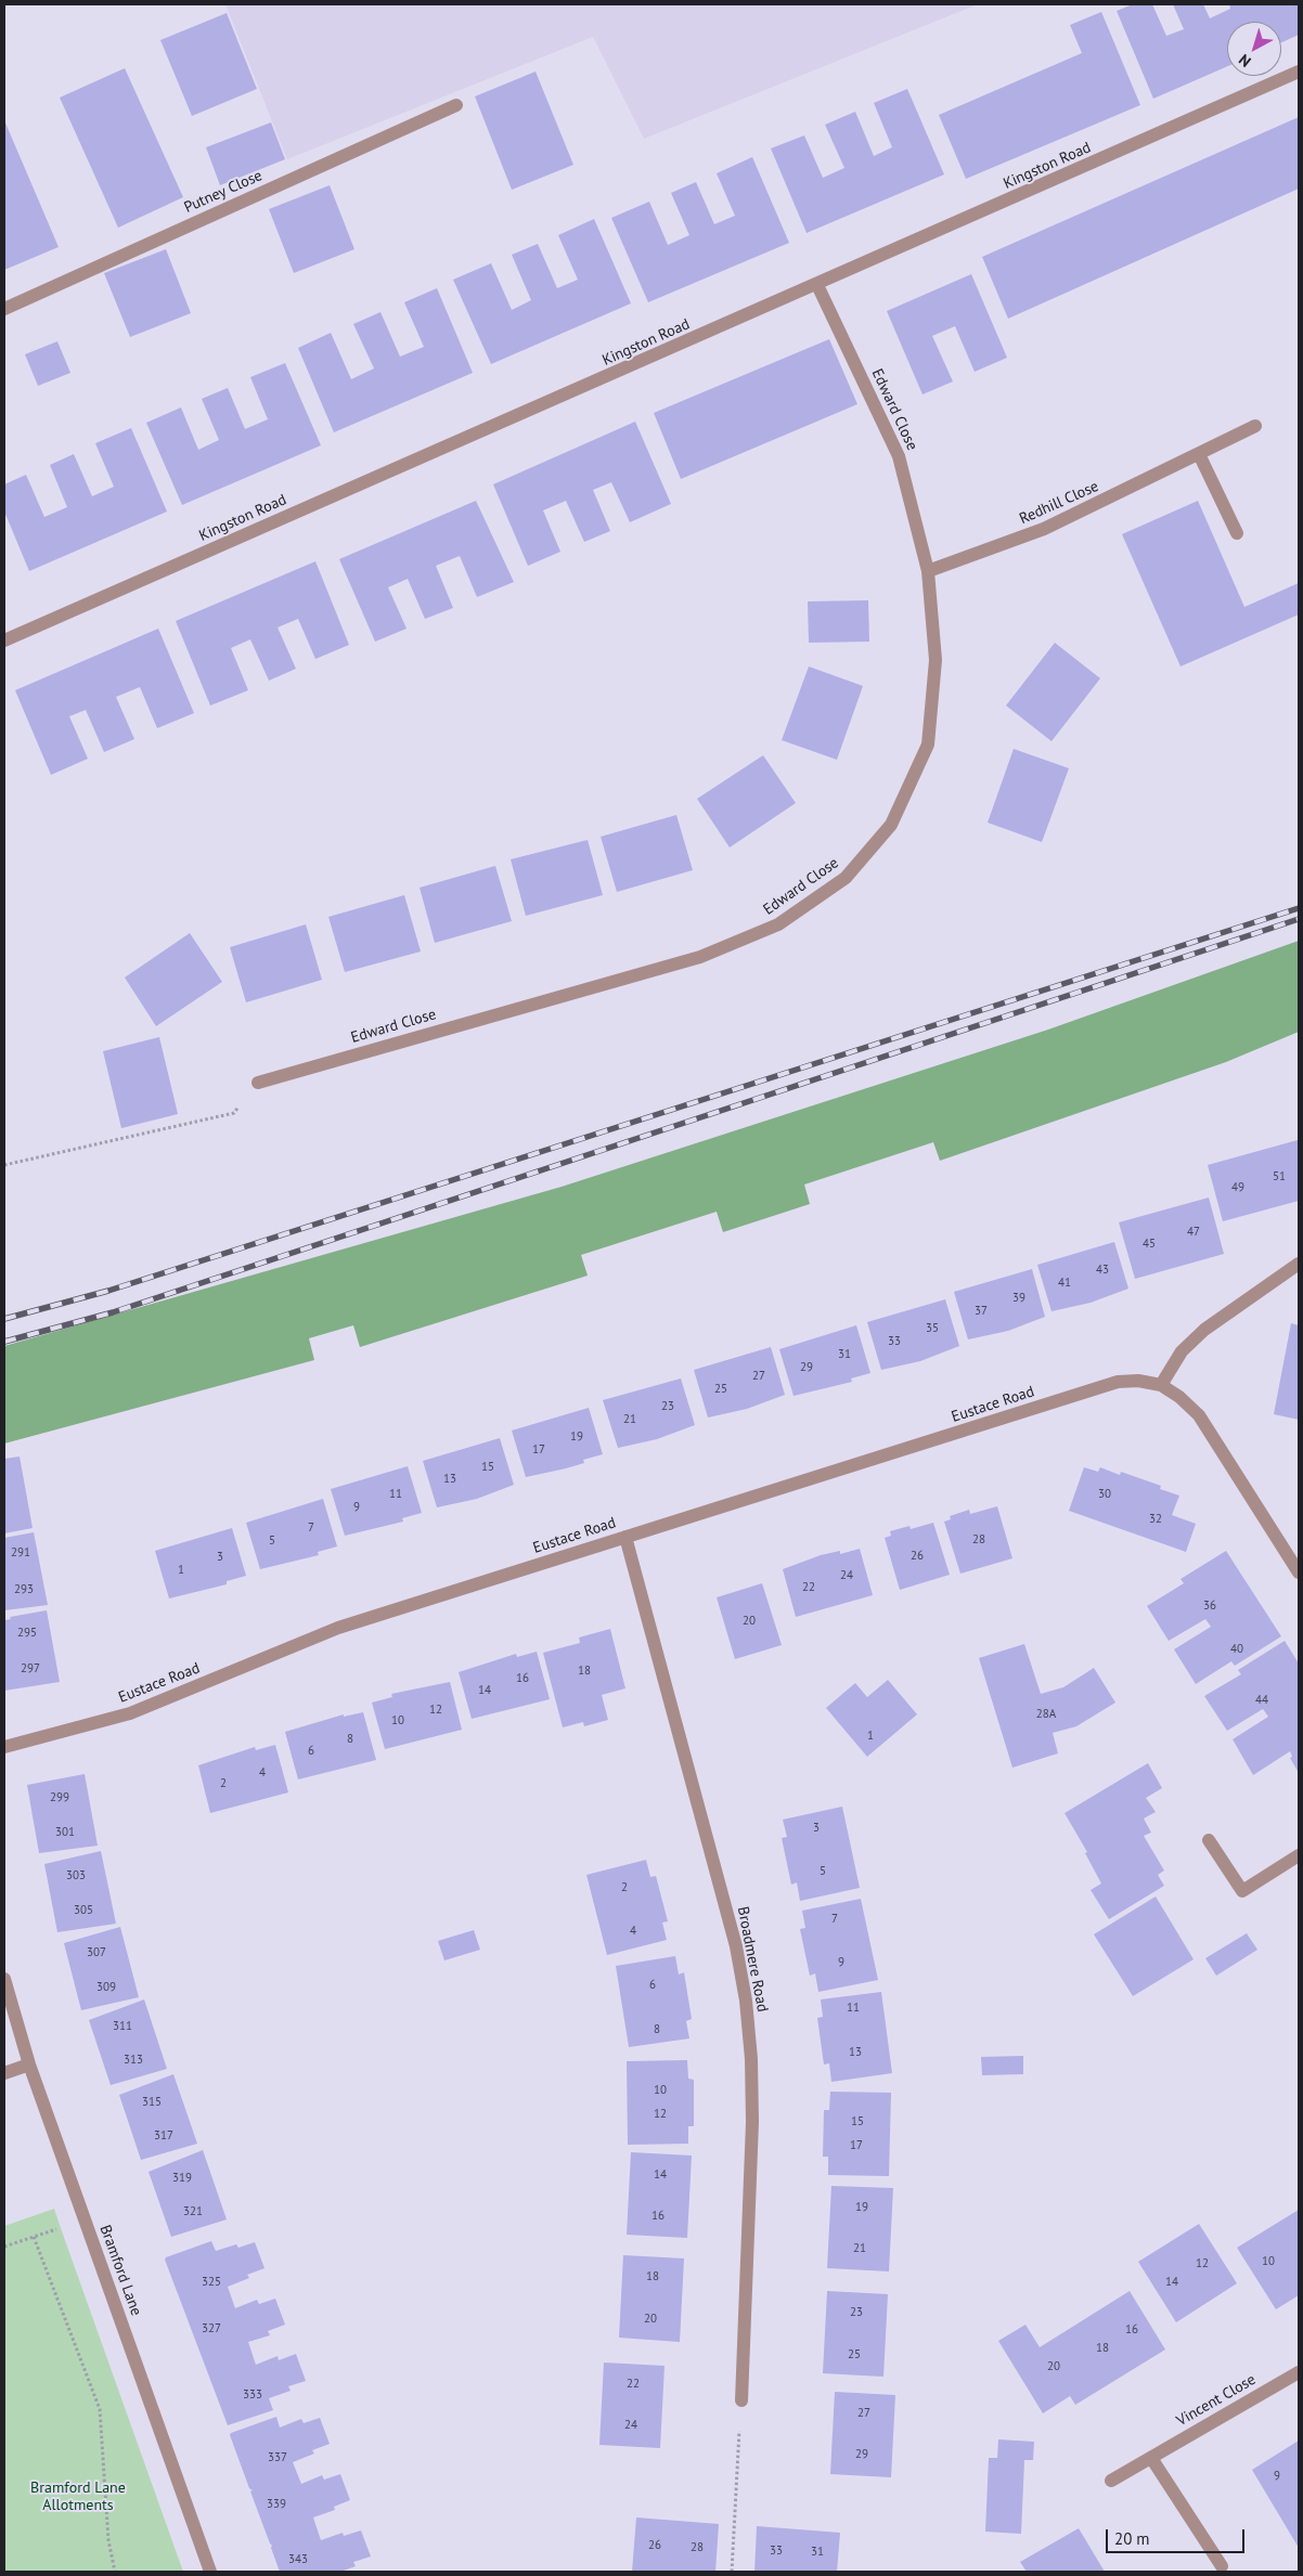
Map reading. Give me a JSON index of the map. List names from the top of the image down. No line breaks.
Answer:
{"streets":{"street":["Kingston Road","Putney Close","Edward Close","Redhill Close","Eustace Road","Broadmere Road","Bramford Lane","Vincent Close"]},"crossings":[["Kingston Road","Edward Close"],["Edward Close","Redhill Close"],["Eustace Road","Broadmere Road"]],"parks":["Bramford Lane Allotments"],"house_numbers":["51","49","47","45","43","41","39","37","35","33","31","29","27","25","23","21","19","17","15","13","11","30","9","32","7","28","5","291","26","3","1","24","22","293","36","20","295","40","297","18","16","14","44","12","28A","10","1","8","6","4","2","299","3","301","5","303","2","305","7","4","307","9","6","309","11","311","8","13","313","10","315","12","15","317","17","14","319","19","321","16","21","10","12","18","325","14","23","20","327","16","18","25","20","22","333","27","24","29","337","9","339","26","28","33","31","343"],"scale_bar":"20 m","north":"bottom left"}
